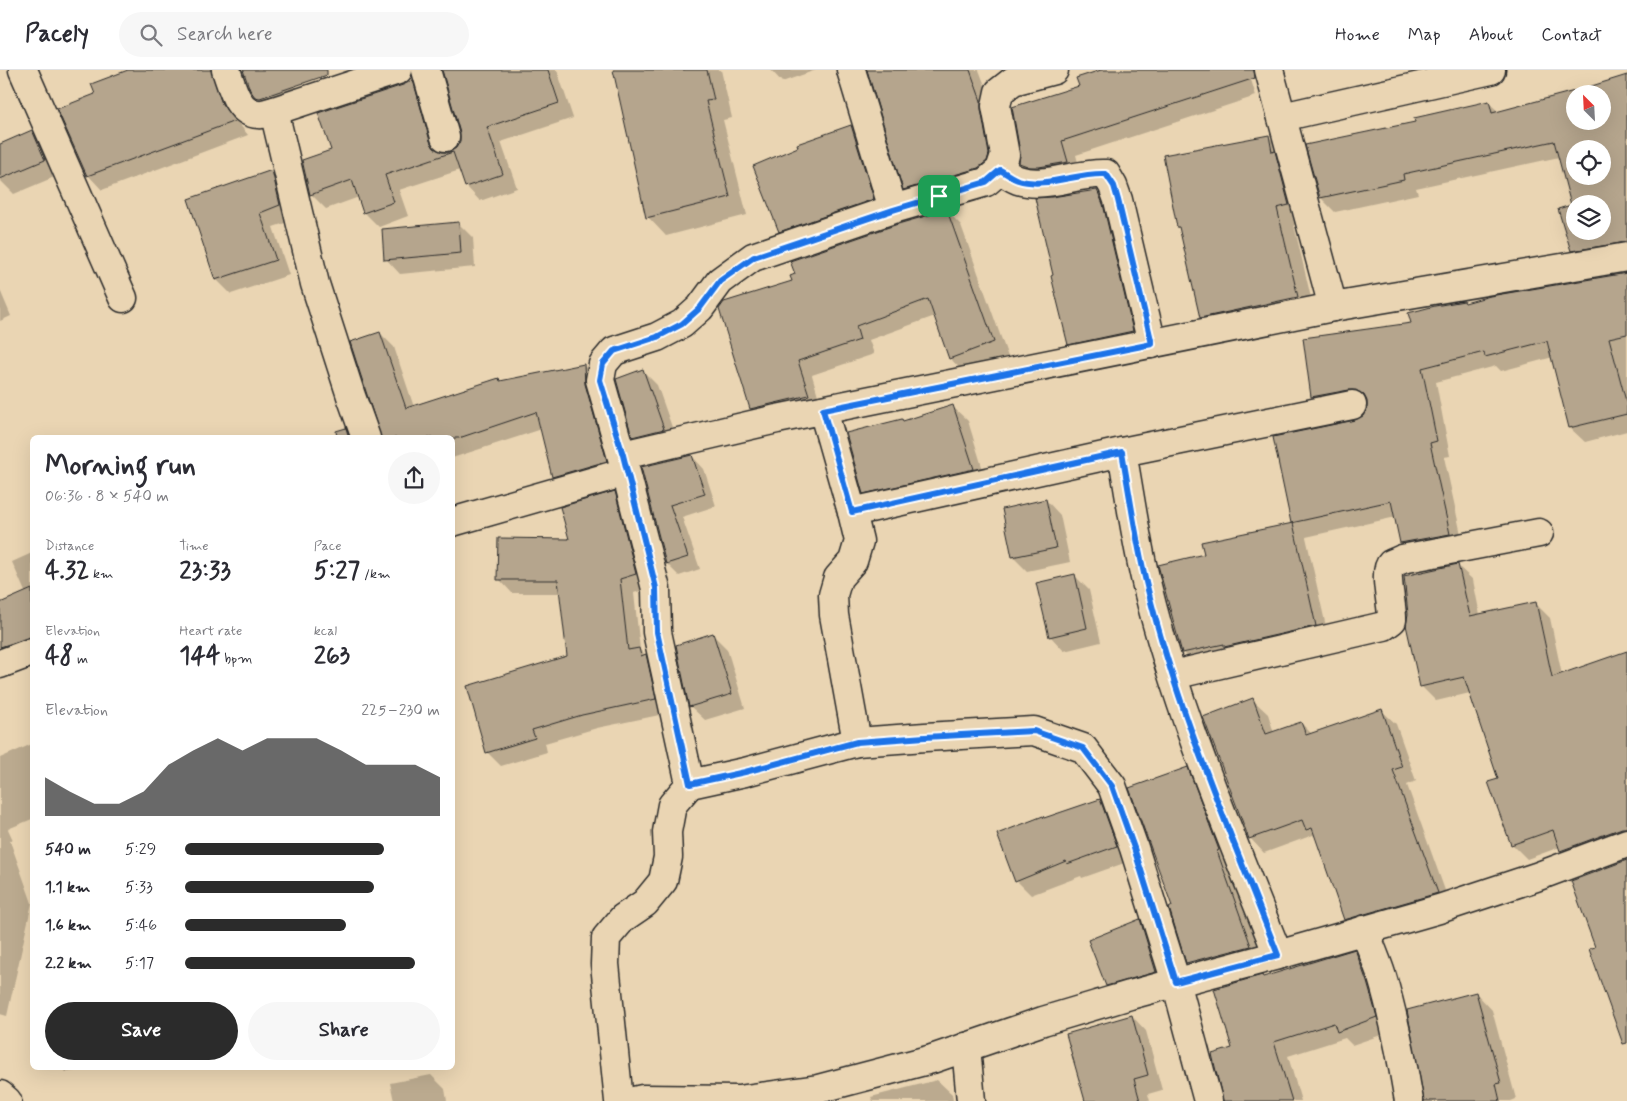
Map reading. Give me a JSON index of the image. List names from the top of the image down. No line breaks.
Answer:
{"north":"top left","page":{"header":"Pacely","search":"Search here","nav":["Home","Map","About","Contact"],"heading":["Morning run","06:36 · 8 × 540 m"],"stats":[["Distance","4.32 km"],["Time","23:33"],["Pace","5:27 /km"],["Elevation","48 m"],["Heart rate","144 bpm"],["kcal","263"]],"chart":["Elevation","225–230 m"],"list":[{"name":"540 m","note":"5:29"},{"name":"1.1 km","note":"5:33"},{"name":"1.6 km","note":"5:46"},{"name":"2.2 km","note":"5:17"}],"buttons":["Save","Share"]}}
